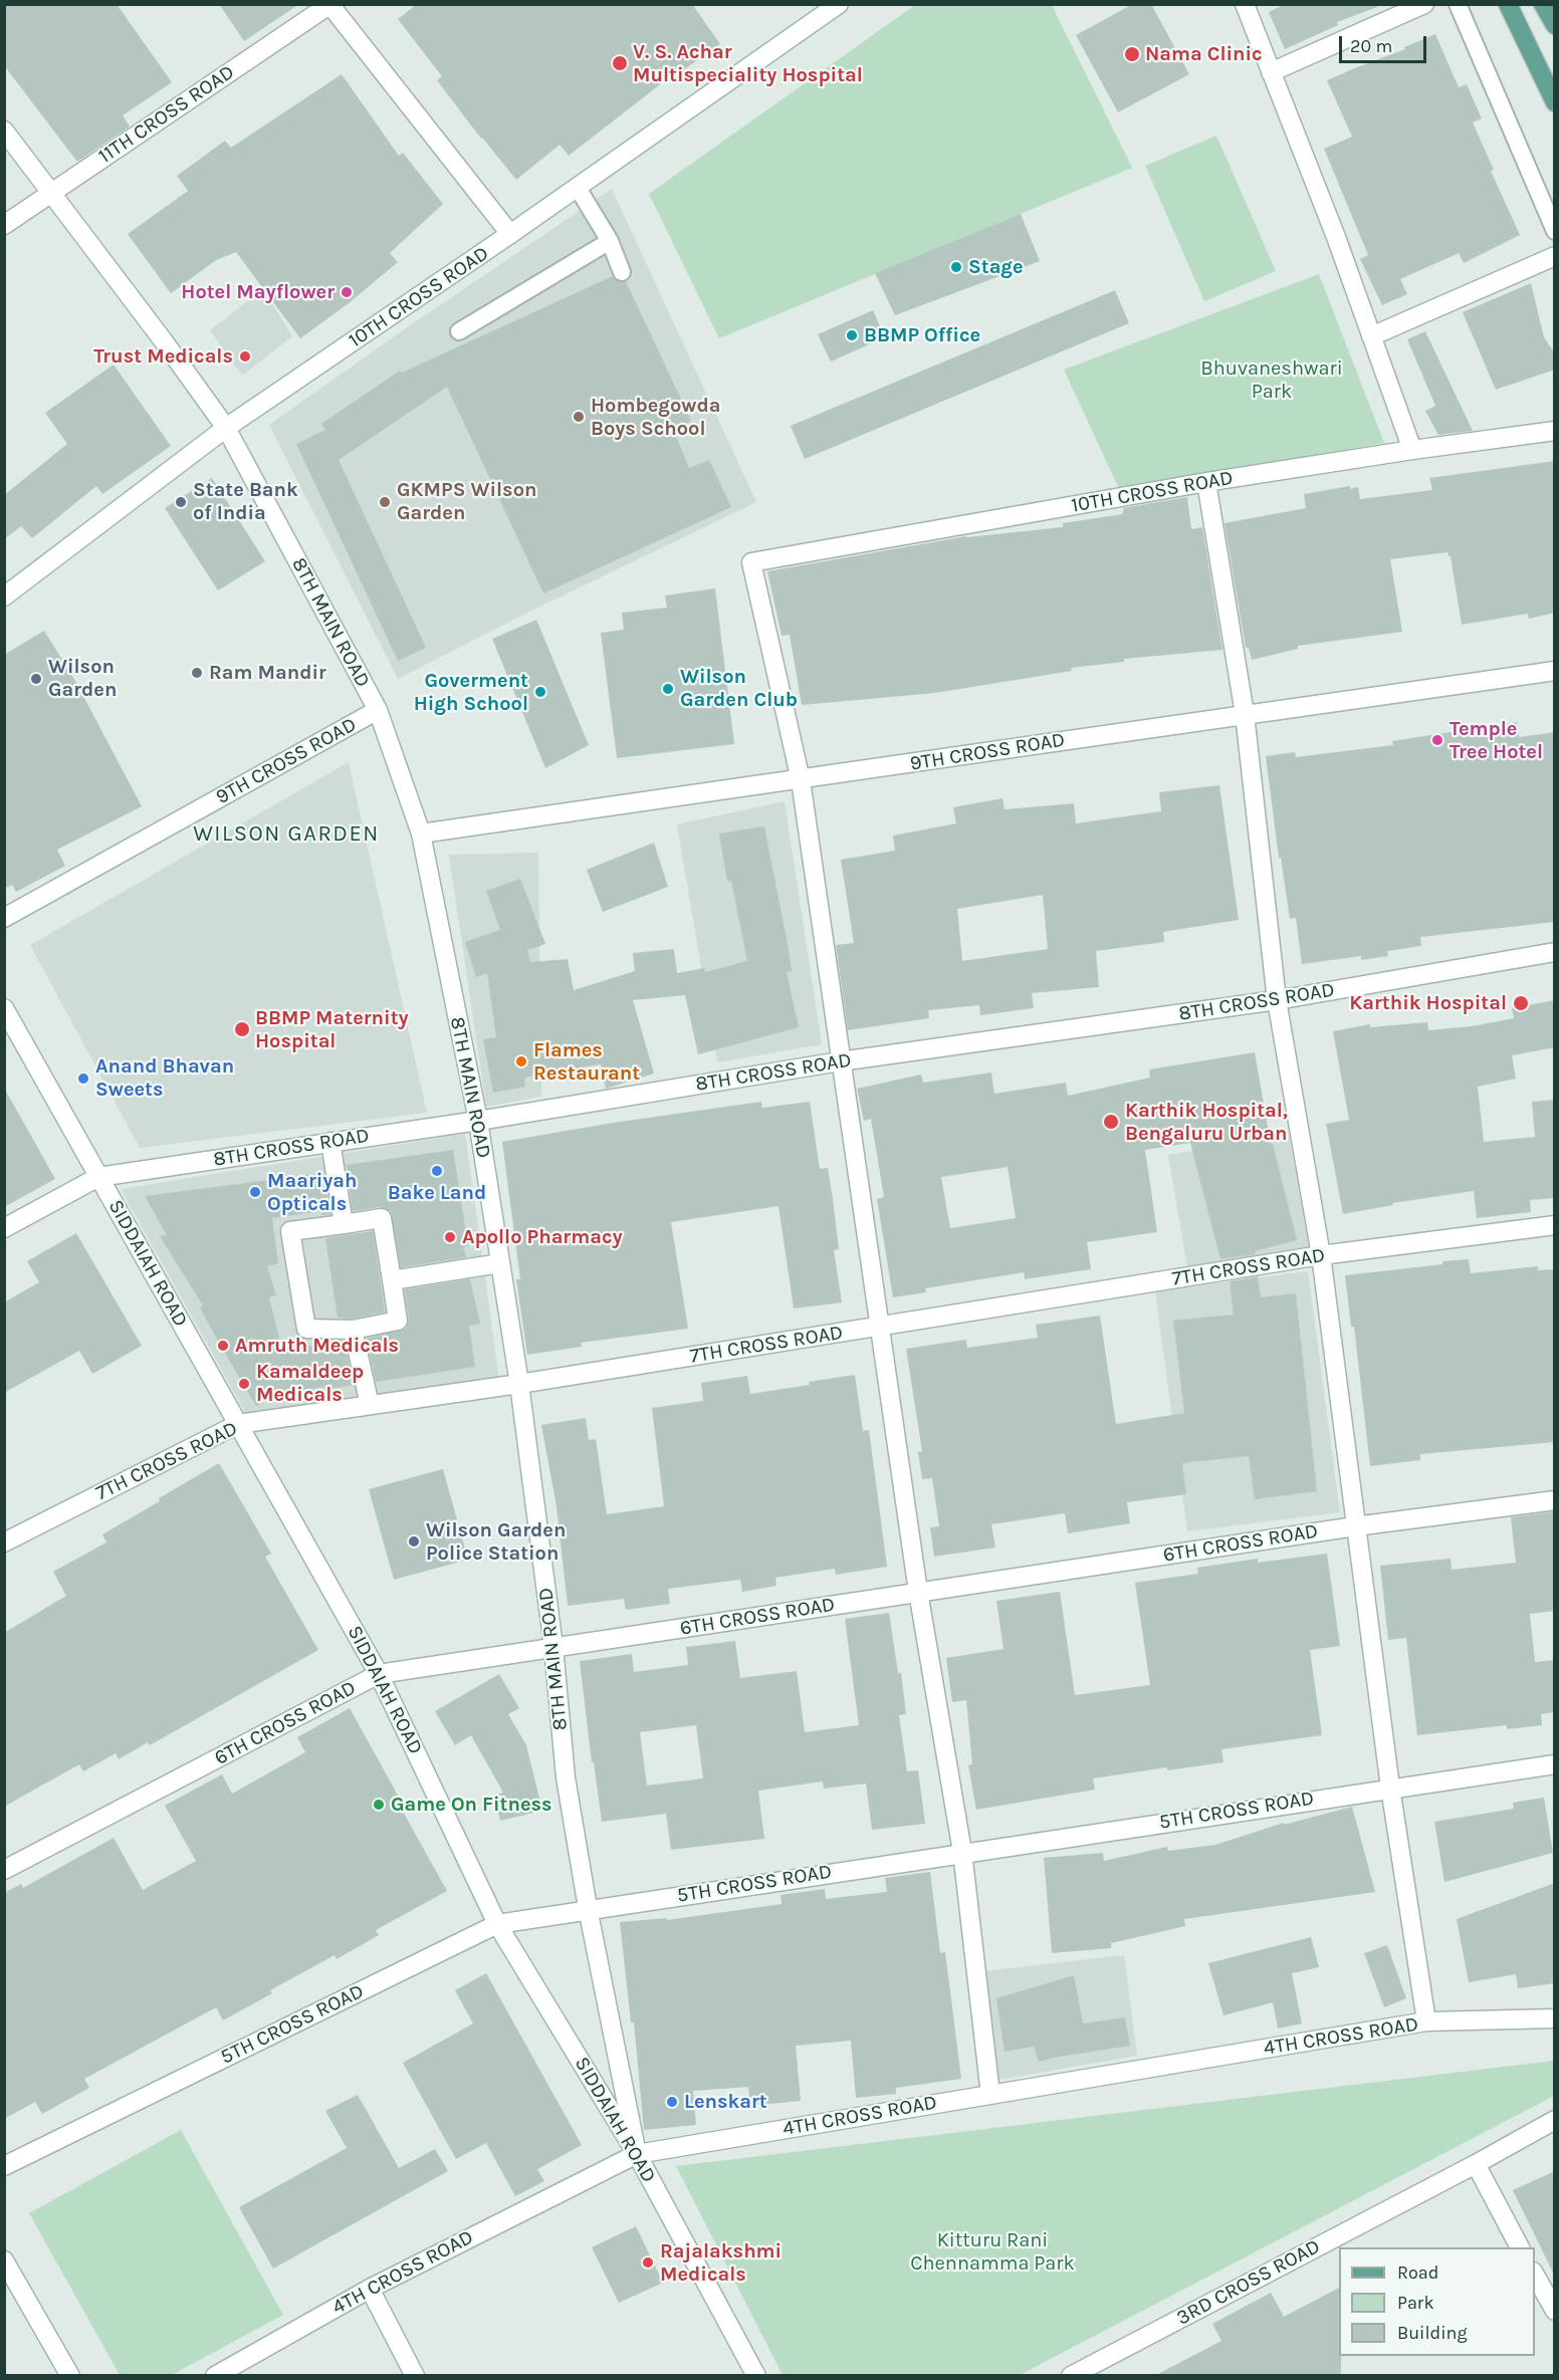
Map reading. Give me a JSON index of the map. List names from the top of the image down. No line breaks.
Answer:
{"streets":{"street":["11TH CROSS ROAD","10TH CROSS ROAD","8TH MAIN ROAD","9TH CROSS ROAD","8TH CROSS ROAD","SIDDAIAH ROAD","7TH CROSS ROAD","6TH CROSS ROAD","5TH CROSS ROAD","4TH CROSS ROAD","3RD CROSS ROAD"]},"crossings":[["11TH CROSS ROAD","8TH MAIN ROAD"],["10TH CROSS ROAD","8TH MAIN ROAD"],["10TH CROSS ROAD","9TH CROSS ROAD"],["8TH MAIN ROAD","9TH CROSS ROAD"],["8TH MAIN ROAD","8TH CROSS ROAD"],["8TH MAIN ROAD","SIDDAIAH ROAD"],["8TH MAIN ROAD","7TH CROSS ROAD"],["8TH MAIN ROAD","6TH CROSS ROAD"],["8TH MAIN ROAD","5TH CROSS ROAD"],["8TH MAIN ROAD","4TH CROSS ROAD"],["8TH CROSS ROAD","SIDDAIAH ROAD"],["SIDDAIAH ROAD","7TH CROSS ROAD"],["SIDDAIAH ROAD","6TH CROSS ROAD"],["SIDDAIAH ROAD","5TH CROSS ROAD"],["SIDDAIAH ROAD","4TH CROSS ROAD"]],"districts":["WILSON GARDEN"],"parks":["Bhuvaneshwari Park","Kitturu Rani Chennamma Park"],"places":["Nama Clinic","V. S. Achar Multispeciality Hospital","Stage","Hotel Mayflower","BBMP Office","Trust Medicals","Hombegowda Boys School","State Bank of India","GKMPS Wilson Garden","Ram Mandir","Wilson Garden","Wilson Garden Club","Goverment High School","Temple Tree Hotel","Karthik Hospital","BBMP Maternity Hospital","Flames Restaurant","Anand Bhavan Sweets","Karthik Hospital, Bengaluru Urban","Bake Land","Maariyah Opticals","Apollo Pharmacy","Amruth Medicals","Kamaldeep Medicals","Wilson Garden Police Station","Game On Fitness","Lenskart","Rajalakshmi Medicals"],"legend":["Road","Park","Building"],"scale_bar":"20 m"}
